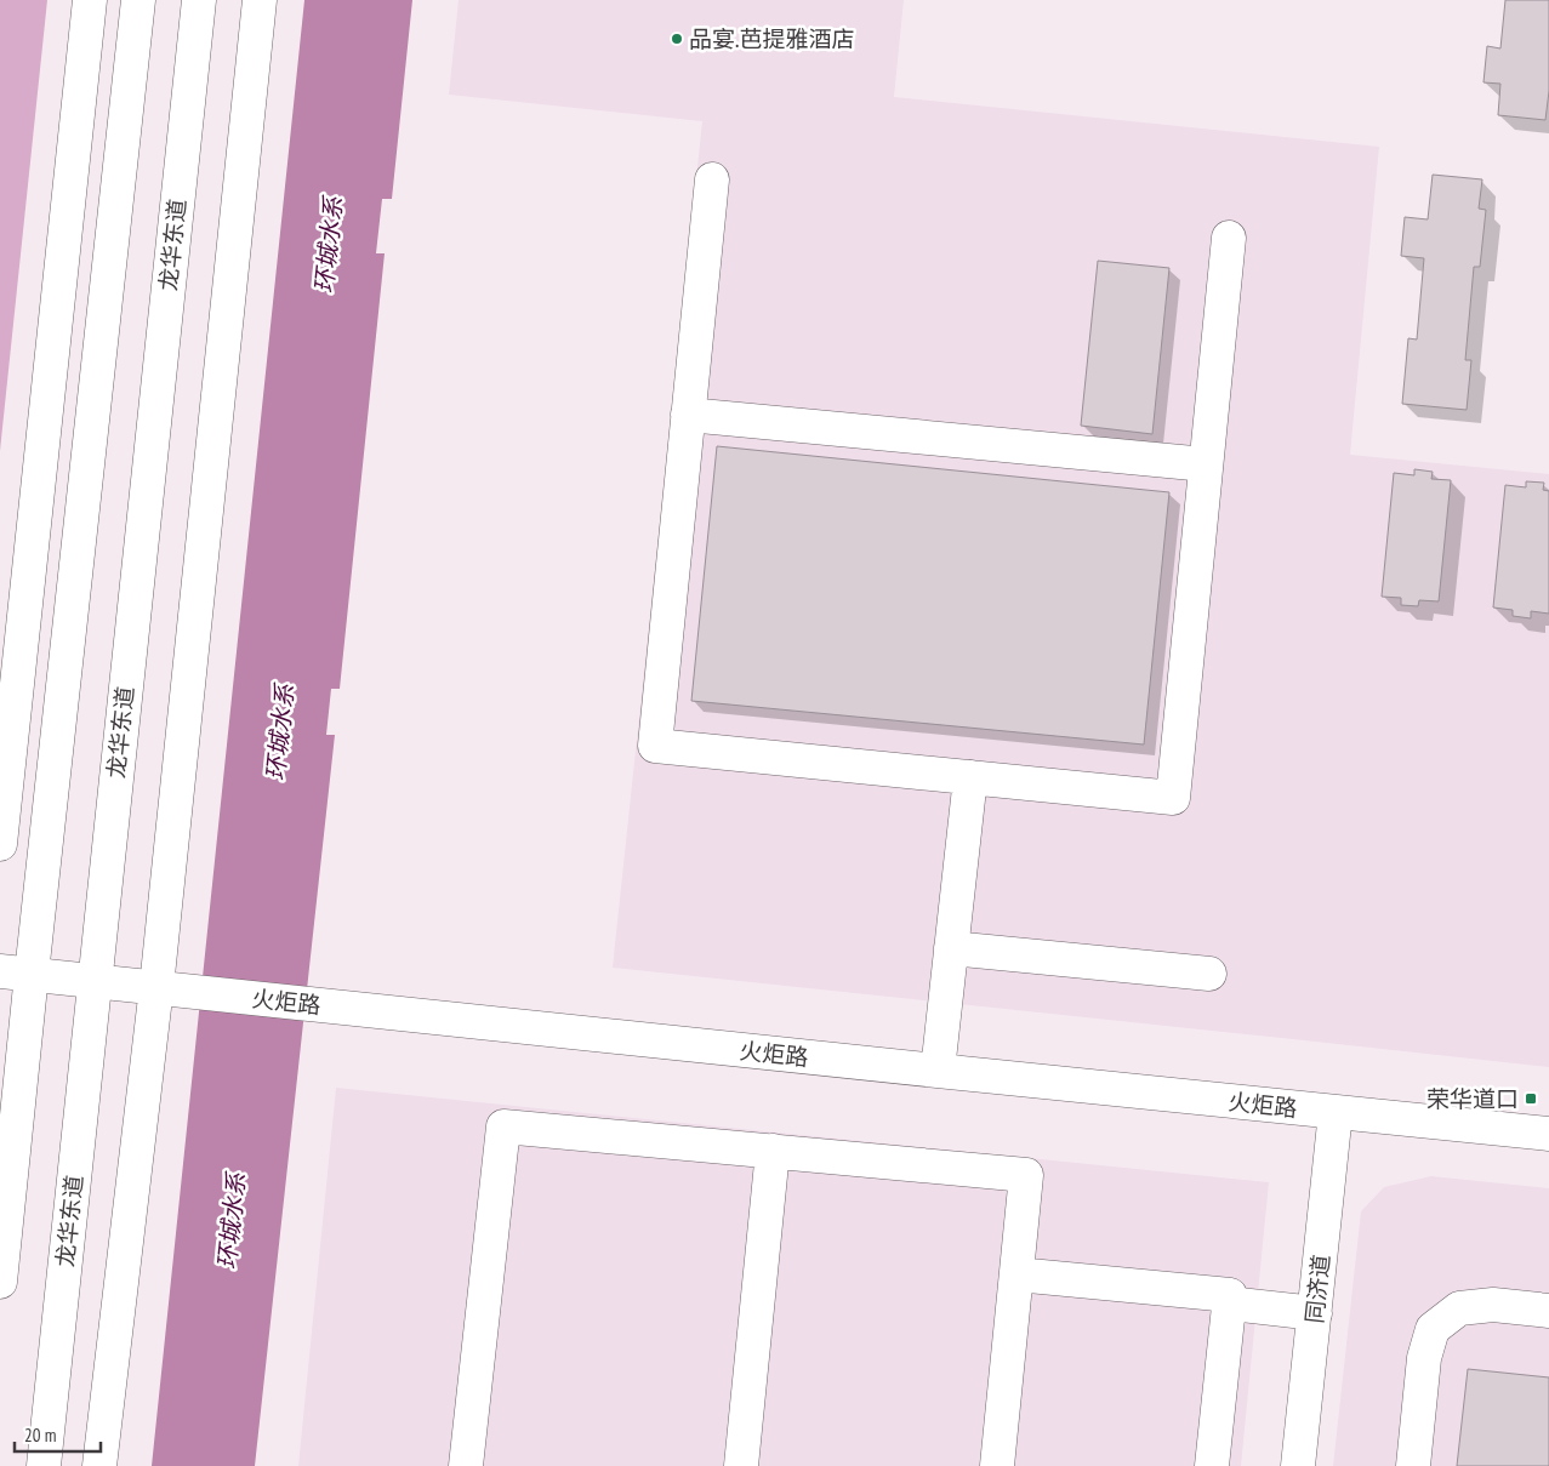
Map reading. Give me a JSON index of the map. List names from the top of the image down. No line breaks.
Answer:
{"streets":{"street":["龙华东道","火炬路","同济道"]},"crossings":[["龙华东道","火炬路"],["火炬路","同济道"]],"water":["环城水系"],"places":{"other":["品宴.芭提雅酒店"],"transit":["荣华道口"]},"scale_bar":"20 m"}
